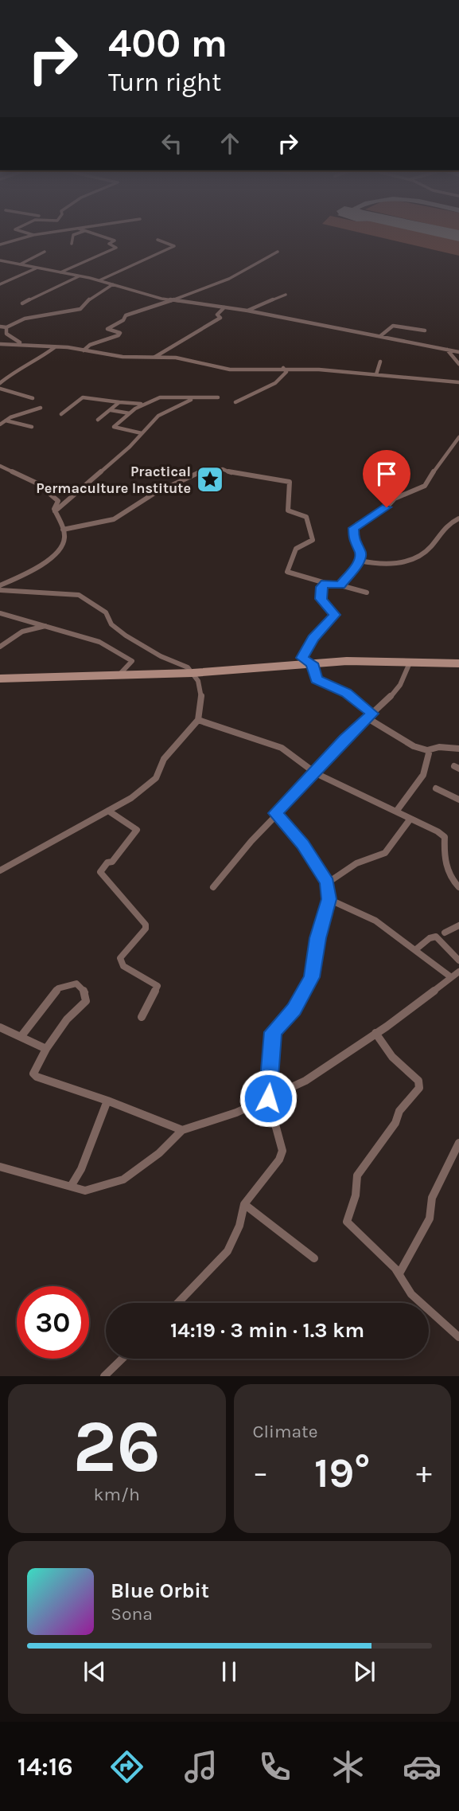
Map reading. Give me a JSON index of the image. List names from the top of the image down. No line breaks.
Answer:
{"places":{"place":["Practical Permaculture Institute"]},"page":{"turn":["400 m","Turn right"],"limit":"30","trip":"14:19 · 3 min · 1.3 km","tile":[["26","km/h"],"Climate"],"heat":["−","19°","+"],"song":["Blue Orbit","Sona"],"tabs":"14:16"}}
